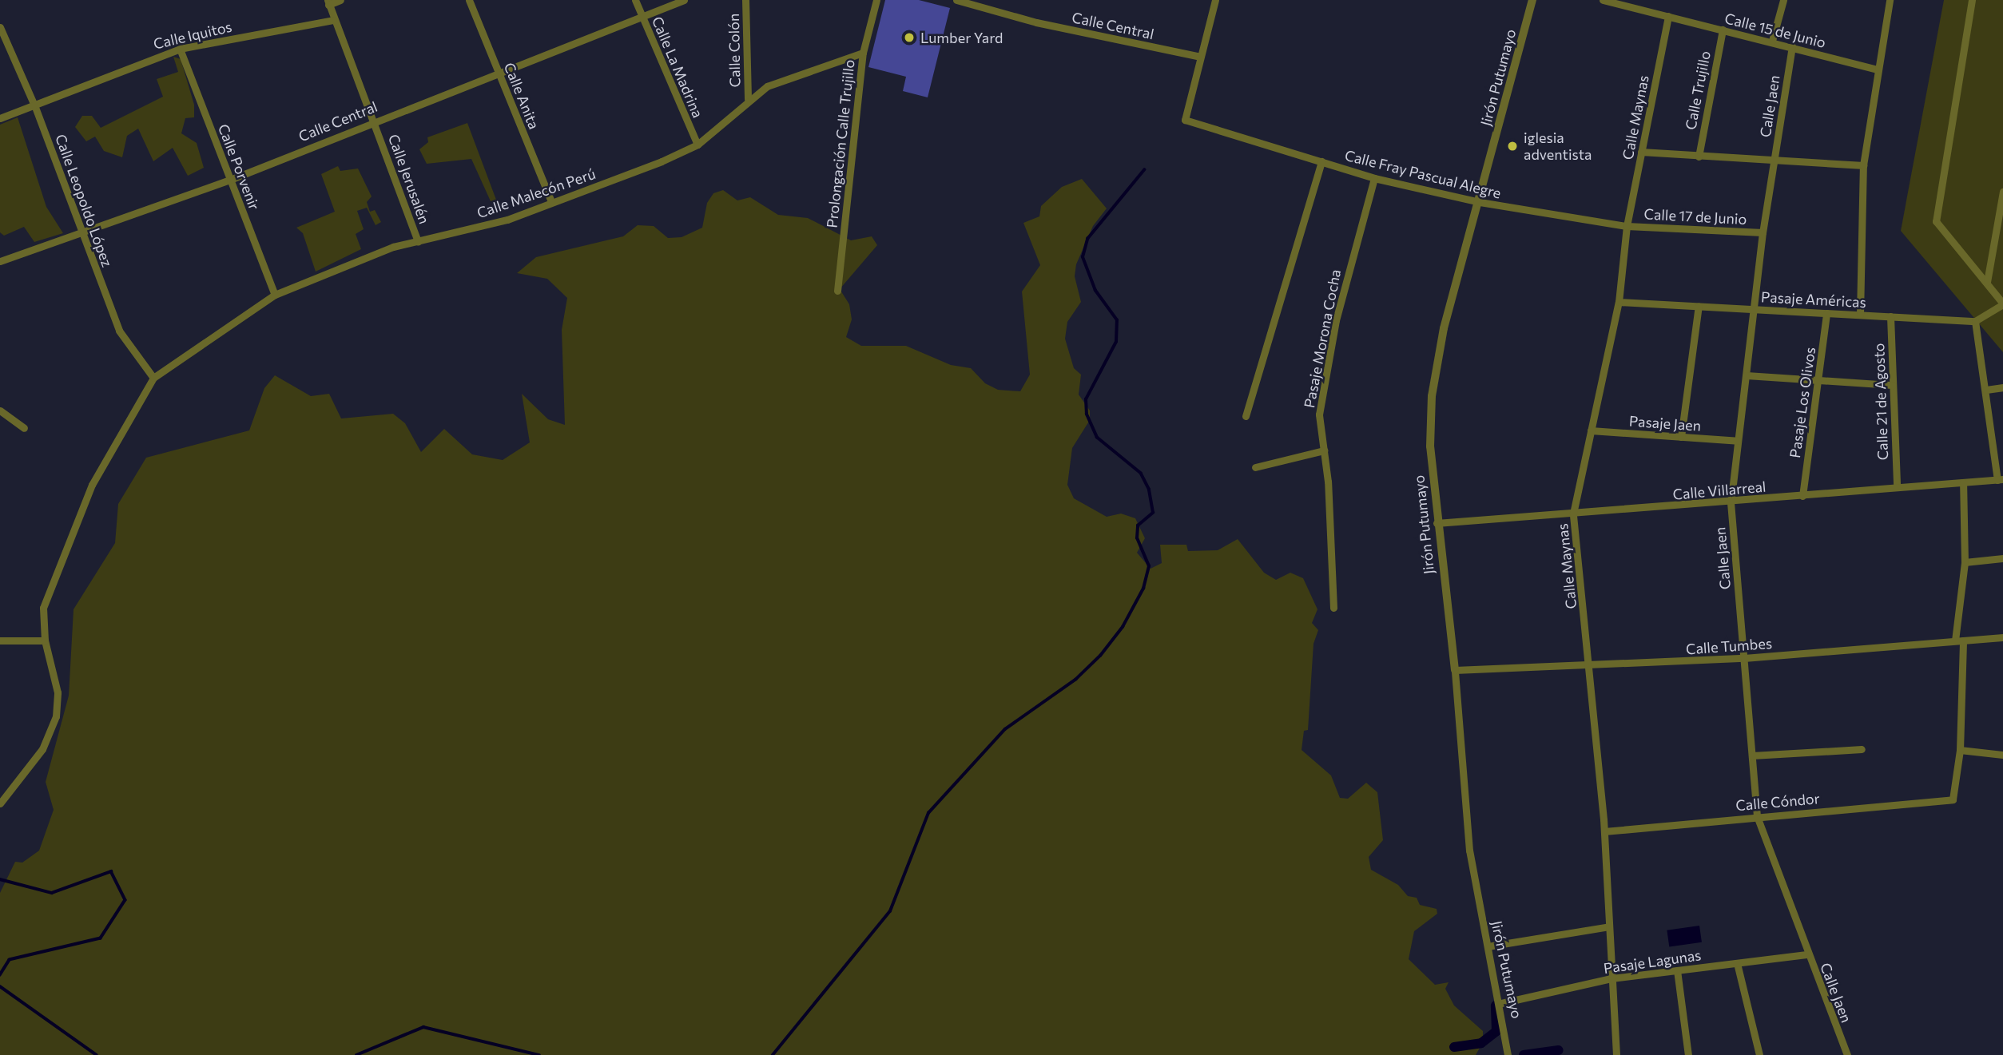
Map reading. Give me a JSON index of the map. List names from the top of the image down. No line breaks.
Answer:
{"streets":{"street":["Calle Central","Calle 15 de Junio","Calle Iquitos","Calle Colón","Calle La Madrina","Jirón Putumayo","Calle Trujillo","Calle Anita","Calle Jaen","Calle Maynas","Prolongación Calle Trujillo","Calle Porvenir","Calle Fray Pascual Alegre","Calle Jerusalén","Calle Malecón Perú","Calle Leopoldo López","Calle 17 de Junio","Pasaje Américas","Pasaje Morona Cocha","Calle 21 de Agosto","Pasaje Los Olivos","Pasaje Jaen","Calle Villarreal","Calle Tumbes","Calle Cóndor","Pasaje Lagunas"]},"crossings":[["Calle Central","Calle La Madrina"],["Calle Central","Calle Anita"],["Calle Central","Calle Porvenir"],["Calle Central","Calle Fray Pascual Alegre"],["Calle Central","Calle Jerusalén"],["Calle Central","Calle Leopoldo López"],["Calle 15 de Junio","Calle Trujillo"],["Calle 15 de Junio","Calle Jaen"],["Calle 15 de Junio","Calle Maynas"],["Calle Iquitos","Calle Porvenir"],["Calle Iquitos","Calle Jerusalén"],["Calle Iquitos","Calle Leopoldo López"],["Calle Colón","Calle Malecón Perú"],["Calle La Madrina","Calle Malecón Perú"],["Jirón Putumayo","Calle Fray Pascual Alegre"],["Jirón Putumayo","Calle Villarreal"],["Jirón Putumayo","Calle Tumbes"],["Jirón Putumayo","Pasaje Lagunas"],["Calle Anita","Calle Malecón Perú"],["Calle Jaen","Calle 17 de Junio"],["Calle Jaen","Pasaje Américas"],["Calle Jaen","Pasaje Jaen"],["Calle Jaen","Calle Villarreal"],["Calle Jaen","Calle Tumbes"],["Calle Jaen","Calle Cóndor"],["Calle Jaen","Pasaje Lagunas"],["Calle Maynas","Calle Fray Pascual Alegre"],["Calle Maynas","Calle 17 de Junio"],["Calle Maynas","Pasaje Américas"],["Calle Maynas","Pasaje Jaen"],["Calle Maynas","Calle Villarreal"],["Calle Maynas","Calle Tumbes"],["Calle Maynas","Calle Cóndor"],["Calle Maynas","Pasaje Lagunas"],["Prolongación Calle Trujillo","Calle Malecón Perú"],["Calle Porvenir","Calle Malecón Perú"],["Calle Fray Pascual Alegre","Calle 17 de Junio"],["Calle Fray Pascual Alegre","Pasaje Morona Cocha"],["Calle Jerusalén","Calle Malecón Perú"],["Calle Malecón Perú","Calle Leopoldo López"],["Pasaje Américas","Calle 21 de Agosto"],["Pasaje Américas","Pasaje Los Olivos"],["Calle 21 de Agosto","Calle Villarreal"],["Pasaje Los Olivos","Calle Villarreal"]],"places":["Lumber Yard","iglesia adventista"]}
